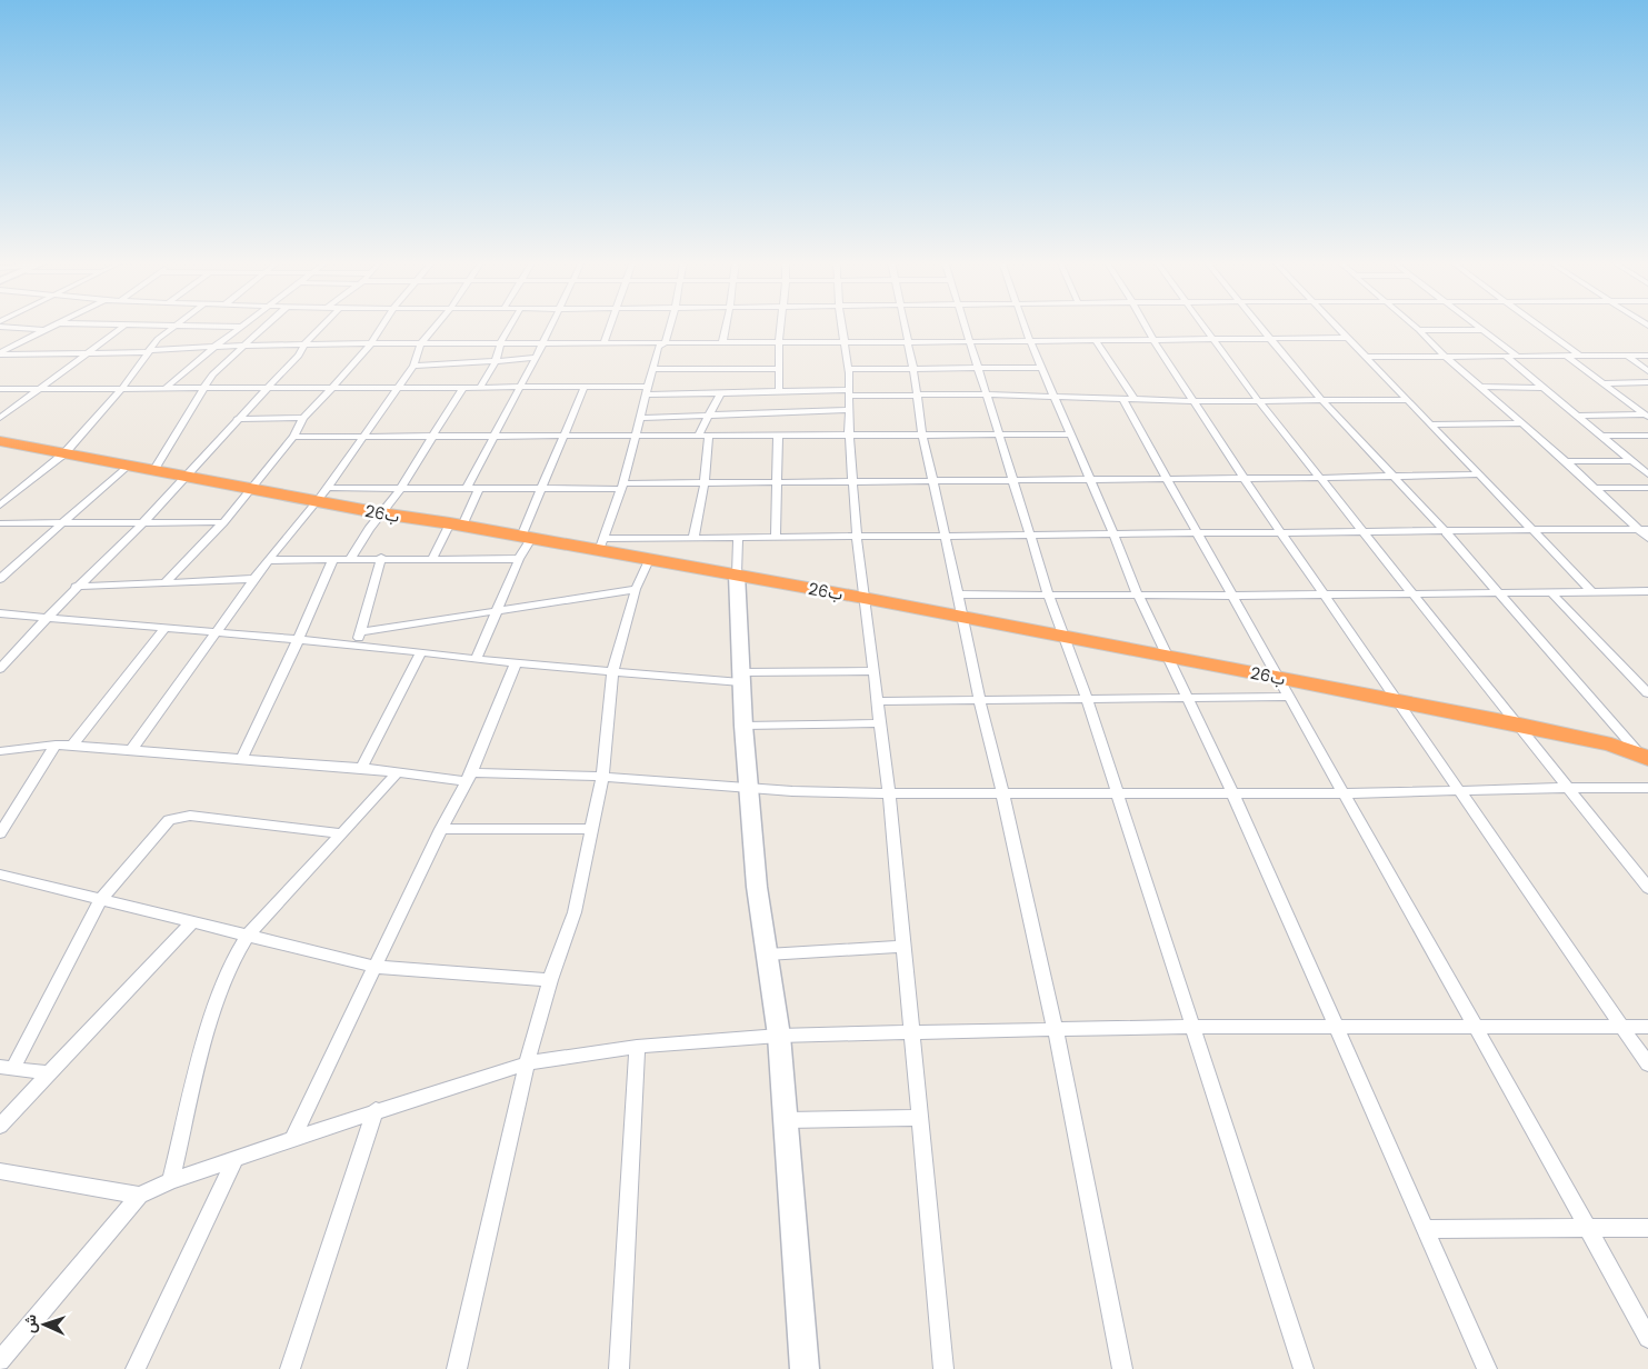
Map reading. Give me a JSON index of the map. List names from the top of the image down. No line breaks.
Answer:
{"streets":{"highway":["26ب"]},"north":"left"}
